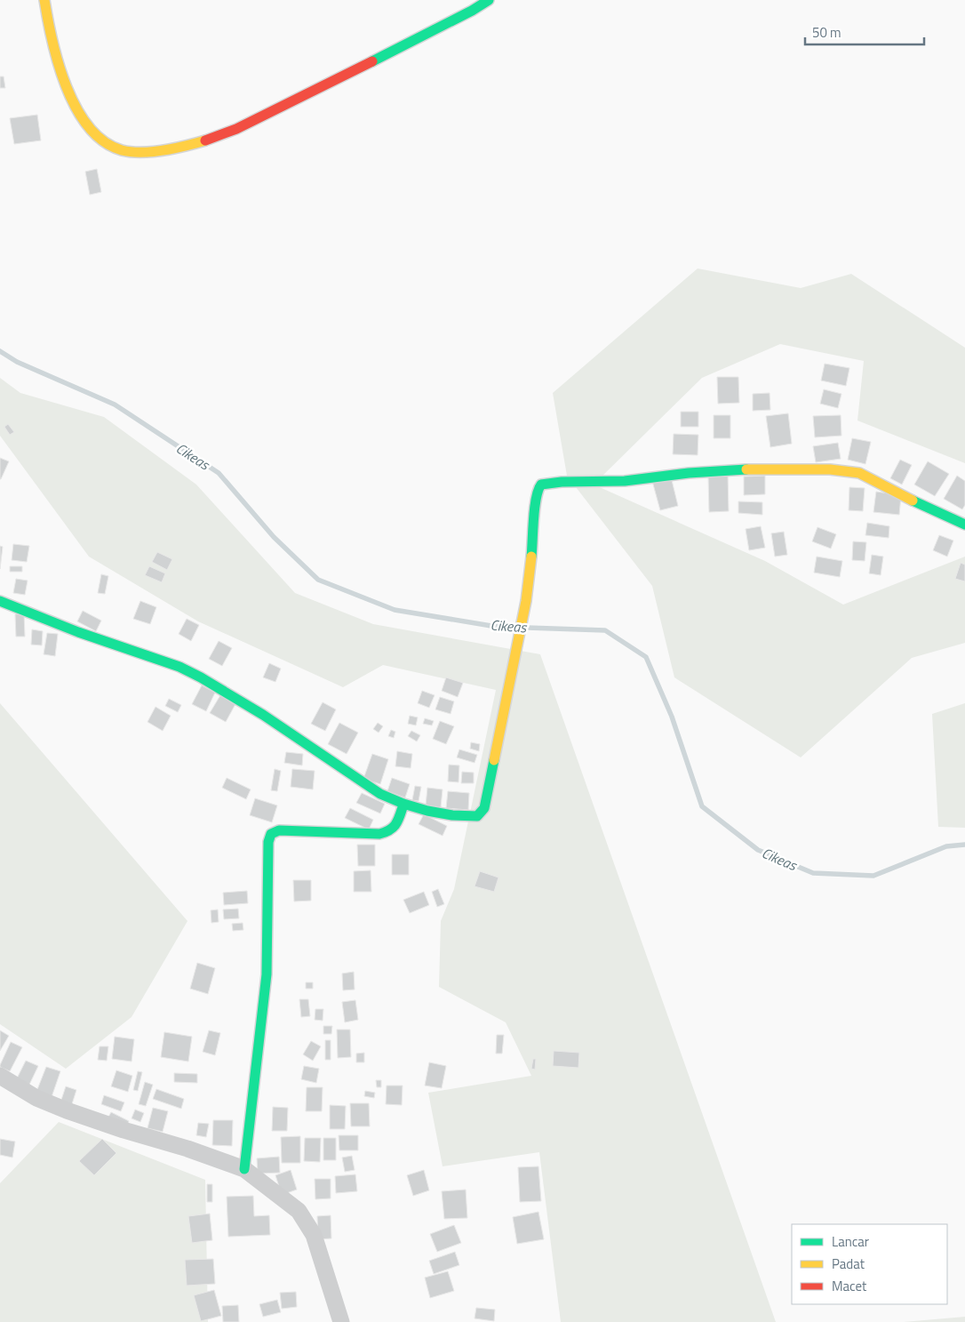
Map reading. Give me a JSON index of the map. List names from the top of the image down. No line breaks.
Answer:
{"water":["Cikeas"],"legend":["Lancar","Padat","Macet"],"scale_bar":"50 m"}
